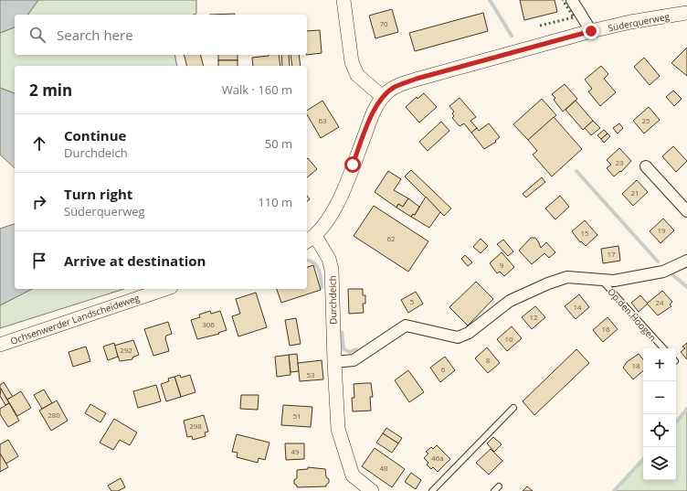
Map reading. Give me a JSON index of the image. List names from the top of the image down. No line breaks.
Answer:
{"streets":{"street":["Süderquerweg","Durchdeich","Op den Hoogen","Ochsenwerder Landscheideweg"]},"crossings":[["Süderquerweg","Durchdeich"],["Durchdeich","Op den Hoogen"]],"house_numbers":["70","63","25","23","21","19","15","62","17","9","5","24","14","12","306","16","10","292","8","18","6","53","280","51","298","49","46a","48"],"page":{"search":"Search here","heading":["2 min","Walk · 160 m"],"list":[["Continue","Durchdeich","50 m"],["Turn right","Süderquerweg","110 m"],"Arrive at destination"],"map_buttons":["+","−"]}}
